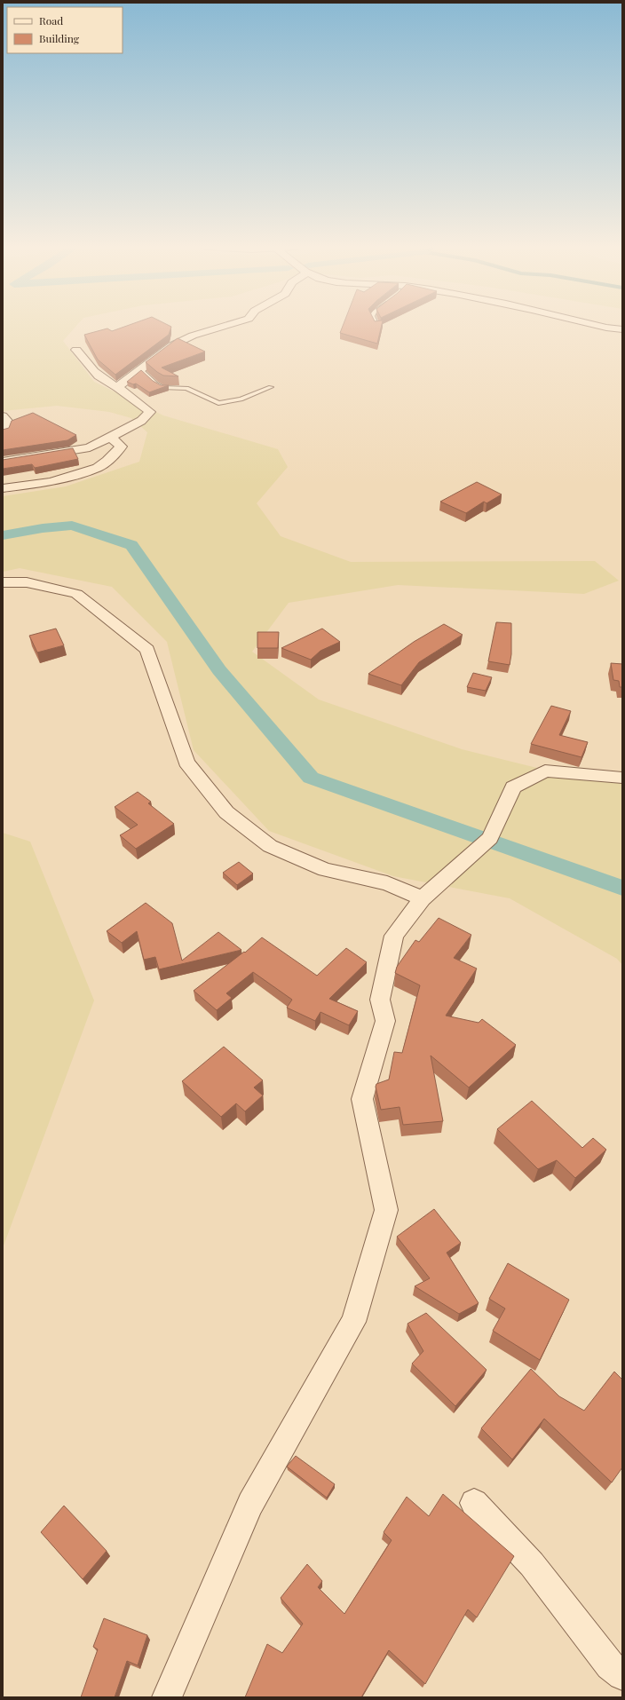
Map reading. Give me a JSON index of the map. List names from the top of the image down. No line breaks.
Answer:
{"legend":["Road","Building"]}
